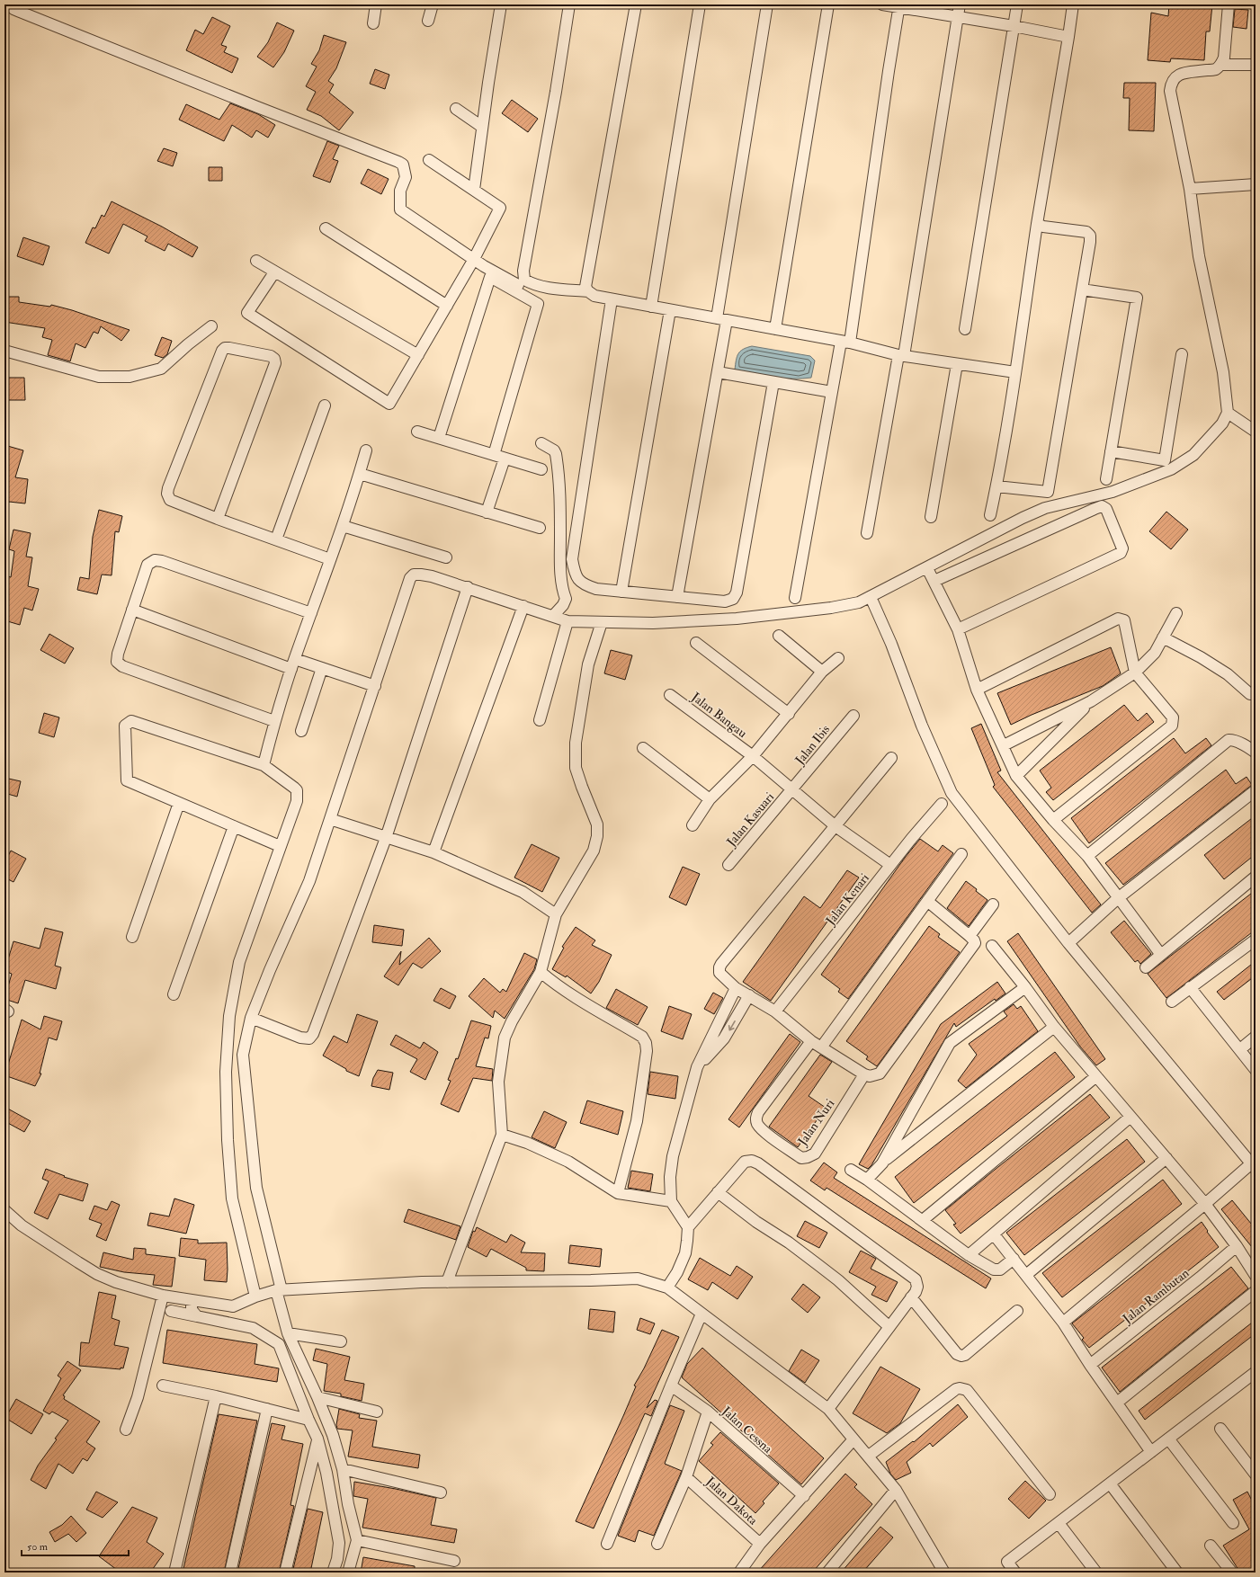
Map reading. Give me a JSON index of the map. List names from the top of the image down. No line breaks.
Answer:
{"streets":{"street":["Jalan Bangau","Jalan Ibis","Jalan Kasuari","Jalan Kenari","Jalan Nuri","Jalan Rambutan","Jalan Cessna","Jalan Dakota"]},"crossings":[["Jalan Bangau","Jalan Ibis"],["Jalan Bangau","Jalan Kasuari"],["Jalan Bangau","Jalan Kenari"],["Jalan Ibis","Jalan Kasuari"]],"scale_bar":"50 m"}
